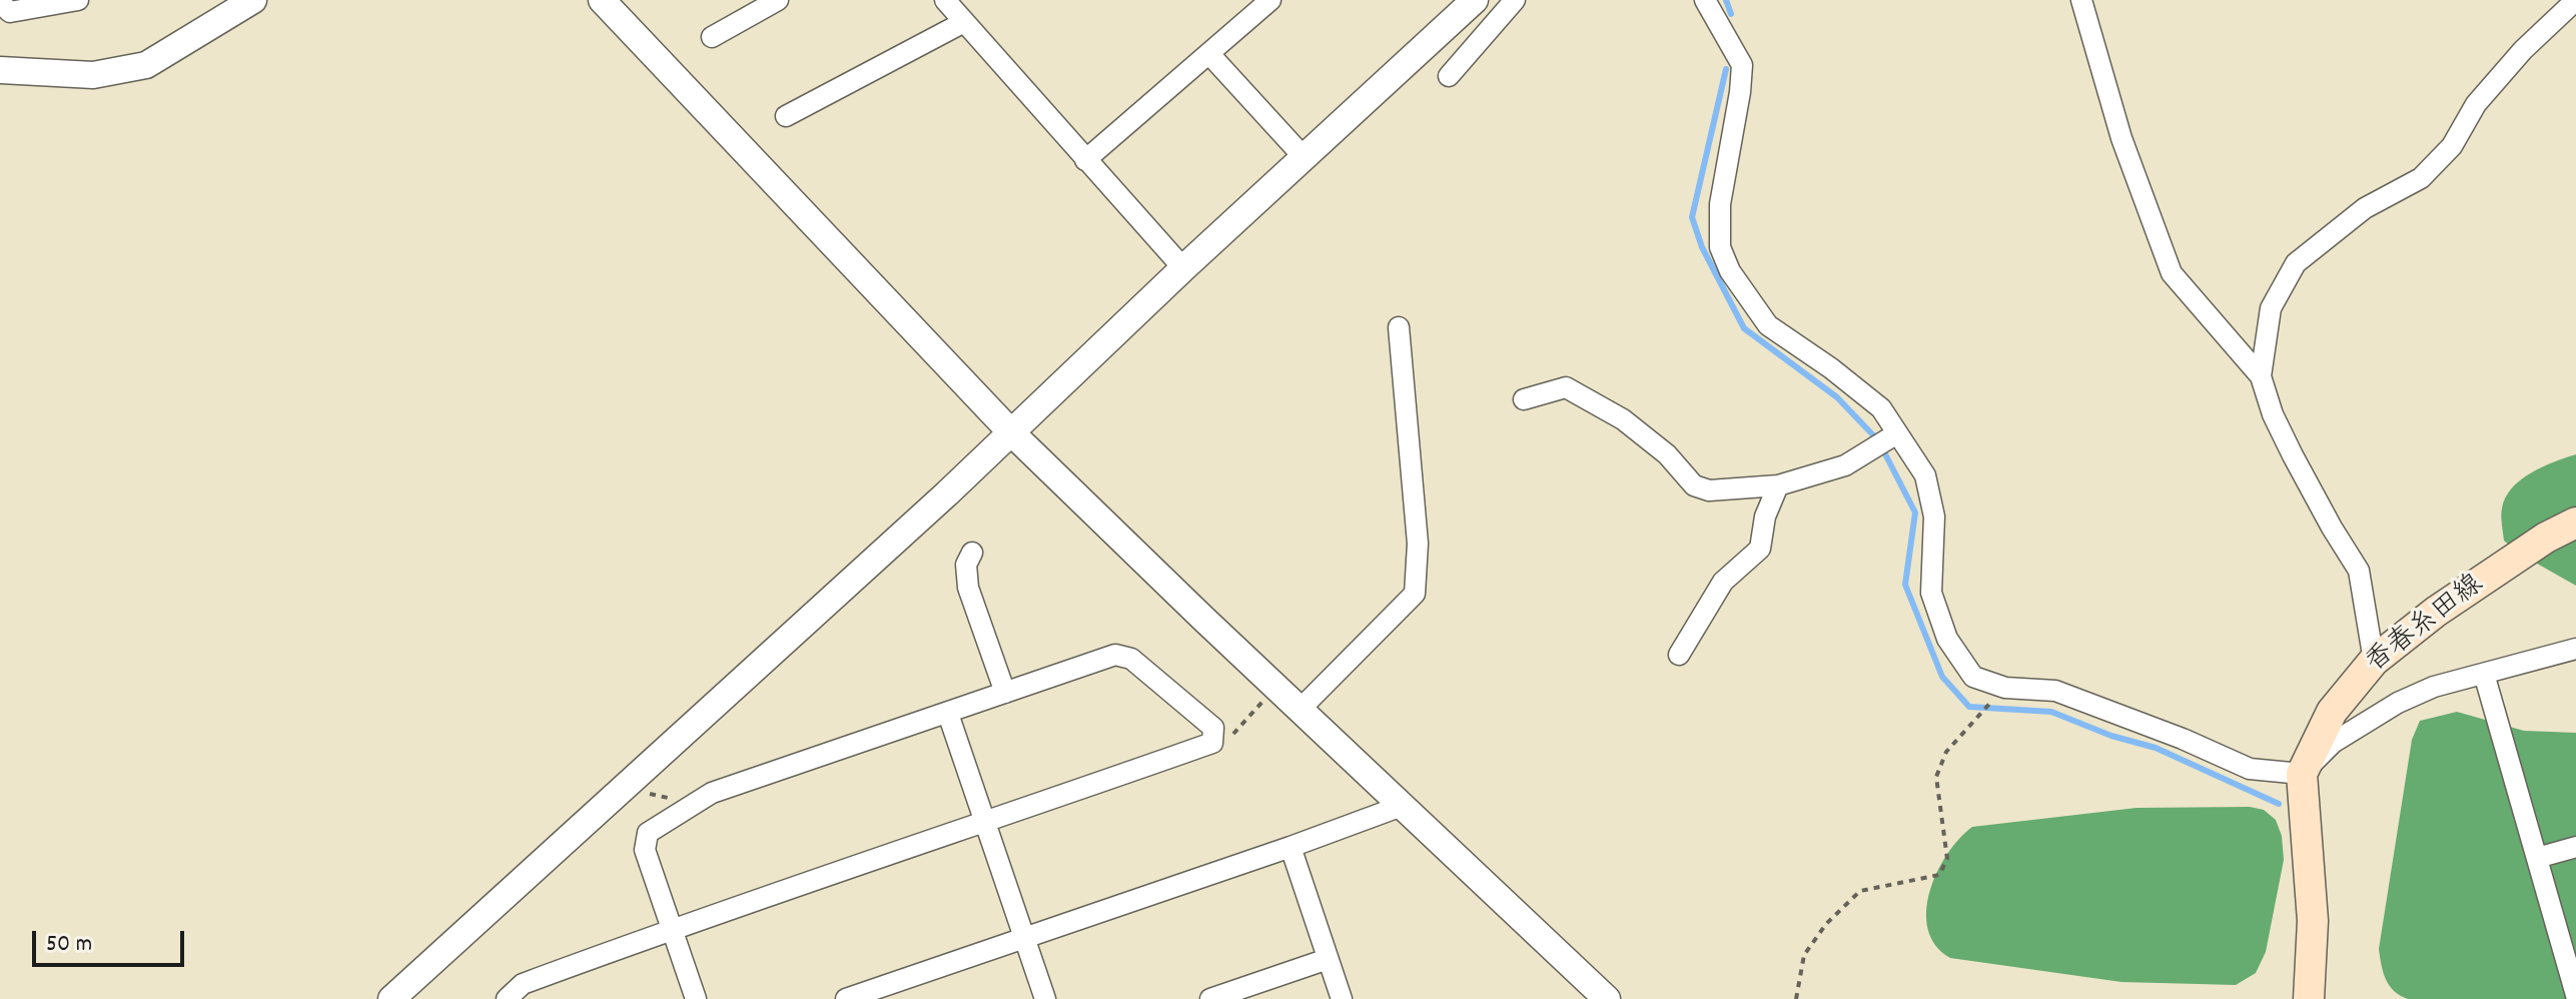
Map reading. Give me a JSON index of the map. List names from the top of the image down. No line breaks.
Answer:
{"streets":{"main road":["香春糸田線"]},"scale_bar":"50 m"}
